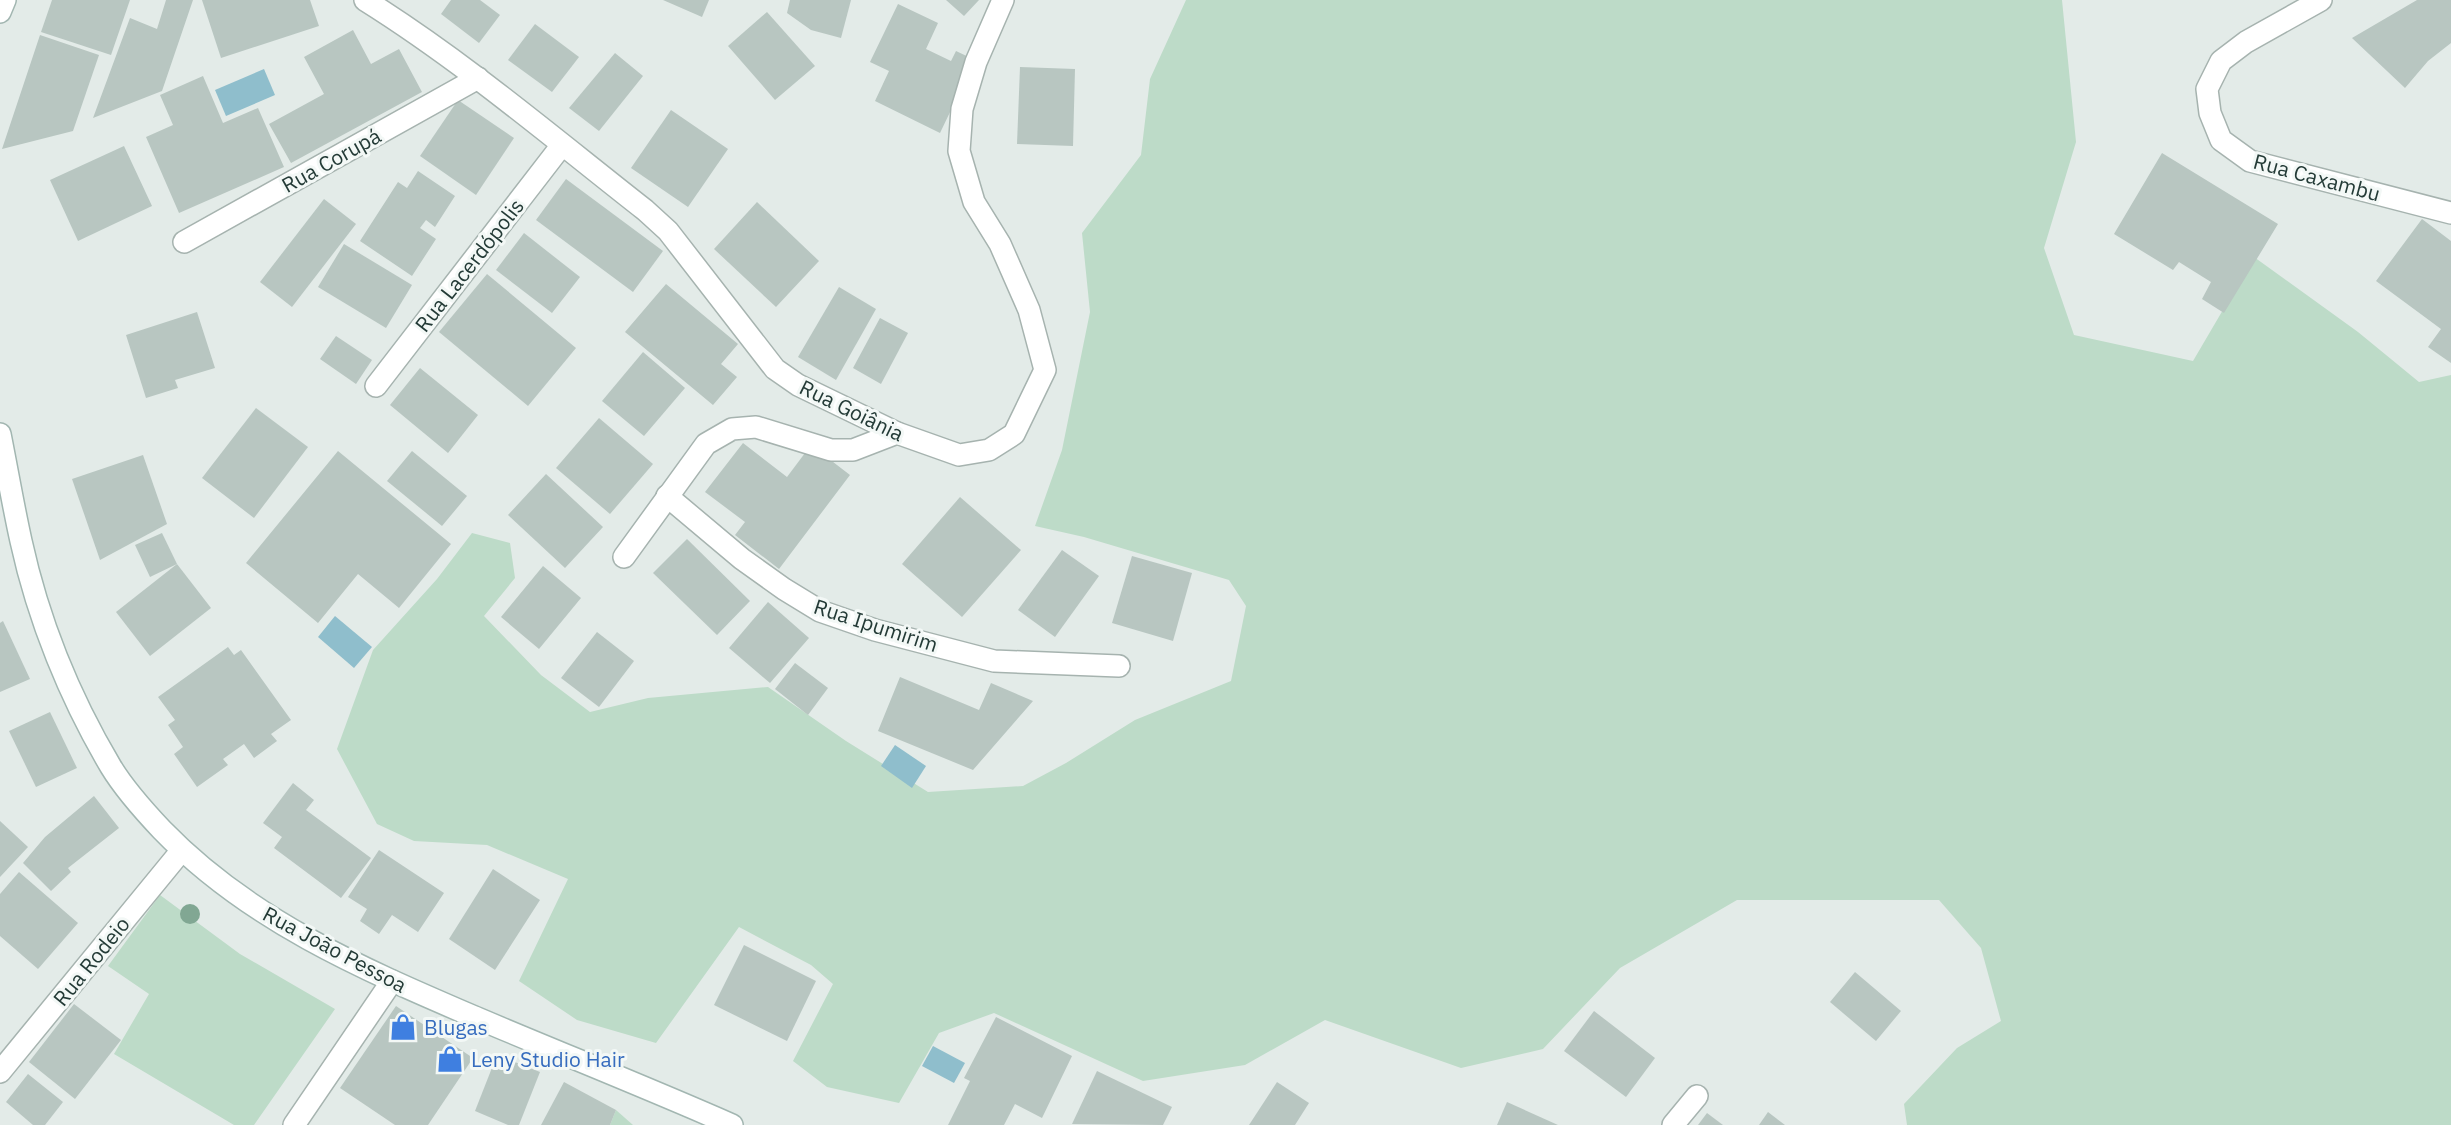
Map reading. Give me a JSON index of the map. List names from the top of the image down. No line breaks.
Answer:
{"streets":{"street":["Rua Corupá","Rua Caxambu","Rua Lacerdópolis","Rua Goiânia","Rua Ipumirim","Rua João Pessoa","Rua Rodeio"]},"crossings":[["Rua Corupá","Rua Goiânia"],["Rua Lacerdópolis","Rua Goiânia"],["Rua João Pessoa","Rua Rodeio"]],"places":{"shop":["Blugas","Leny Studio Hair"]}}
